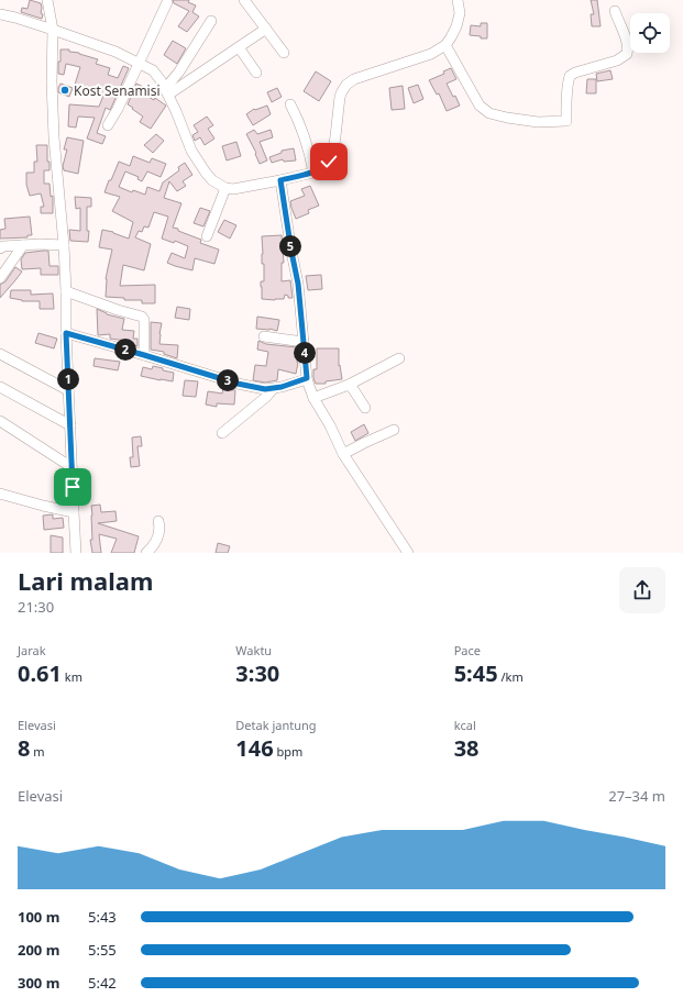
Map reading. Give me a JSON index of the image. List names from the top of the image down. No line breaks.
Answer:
{"places":["Kost Senamisi"],"page":{"pins":["5","2","4","1","3"],"heading":["Lari malam","21:30"],"stats":[["Jarak","0.61 km"],["Waktu","3:30"],["Pace","5:45 /km"],["Elevasi","8 m"],["Detak jantung","146 bpm"],["kcal","38"]],"chart":["Elevasi","27–34 m"],"list":[{"name":"100 m","note":"5:43"},{"name":"200 m","note":"5:55"},{"name":"300 m","note":"5:42"}]}}
